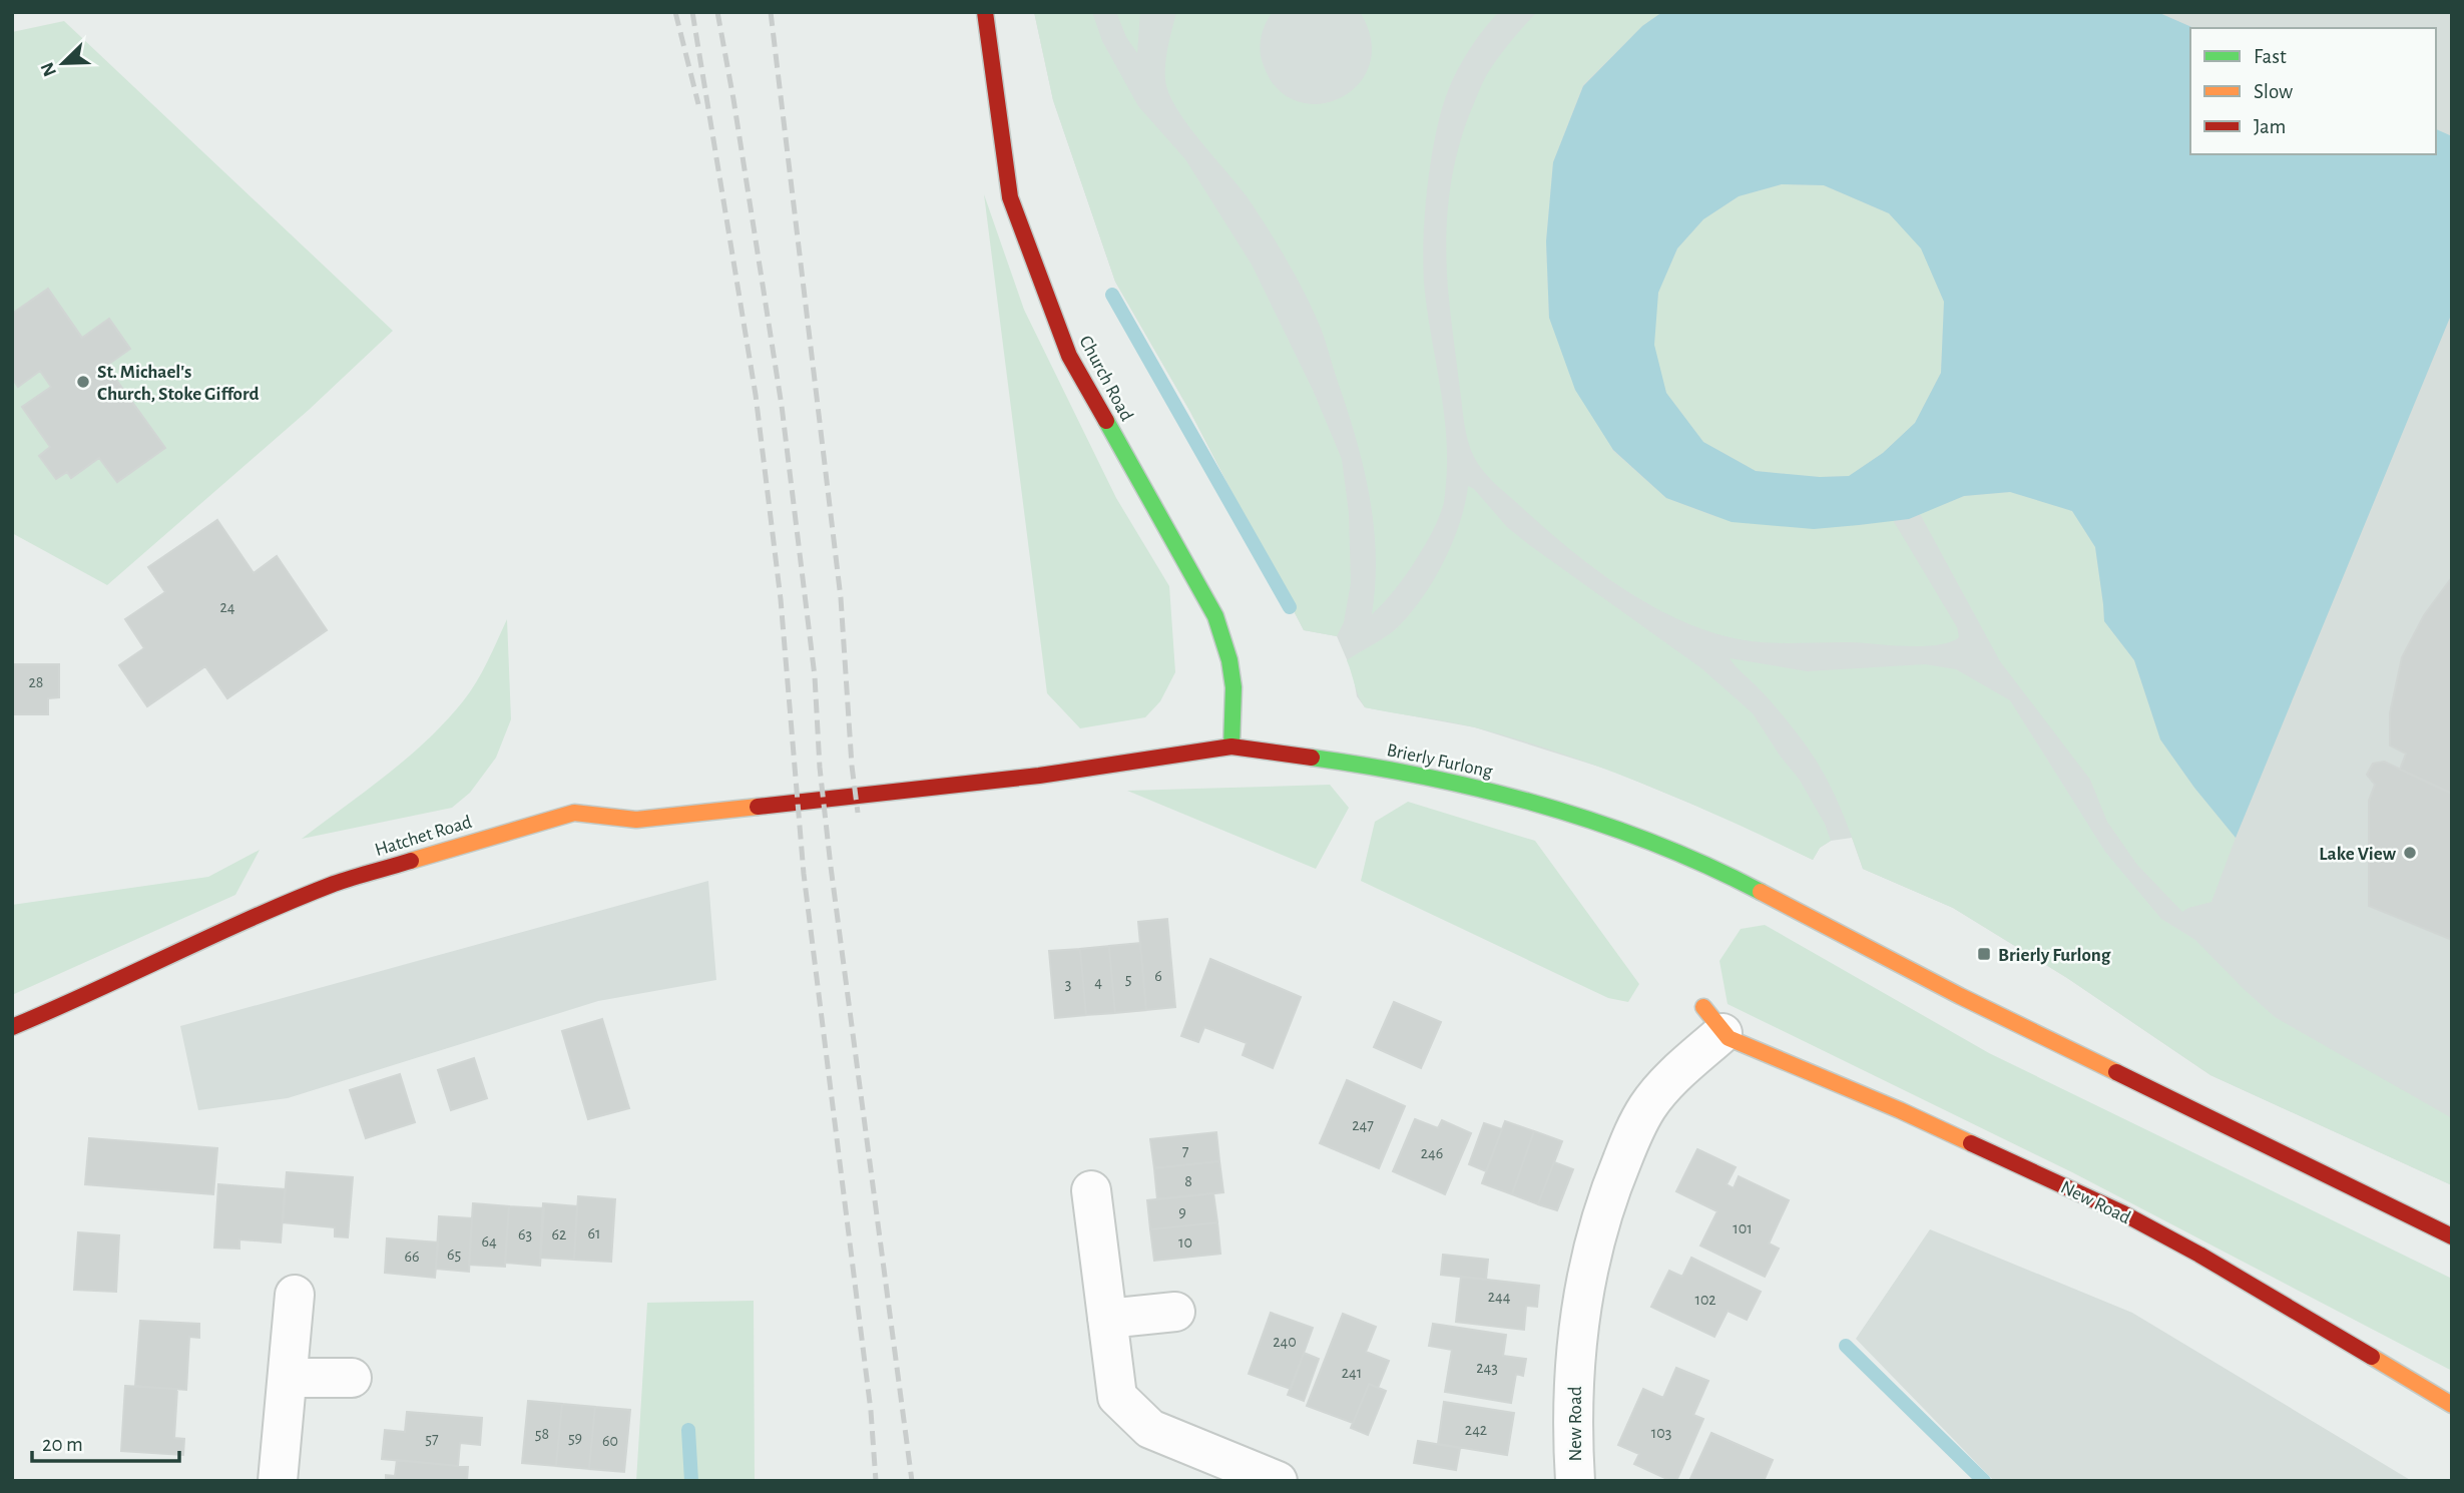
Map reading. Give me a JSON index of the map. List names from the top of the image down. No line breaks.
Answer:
{"streets":{"street":["Church Road","Brierly Furlong","Hatchet Road","New Road"]},"crossings":[["Church Road","Brierly Furlong"],["Brierly Furlong","Hatchet Road"]],"places":{"other":["St. Michael's Church, Stoke Gifford","Lake View"],"transit":["Brierly Furlong"]},"house_numbers":["24","28","6","5","4","3","247","7","246","8","9","101","61","63","62","64","10","65","66","244","102","240","243","241","242","103","58","59","57","60"],"legend":["Fast","Slow","Jam"],"scale_bar":"20 m","north":"bottom left"}
